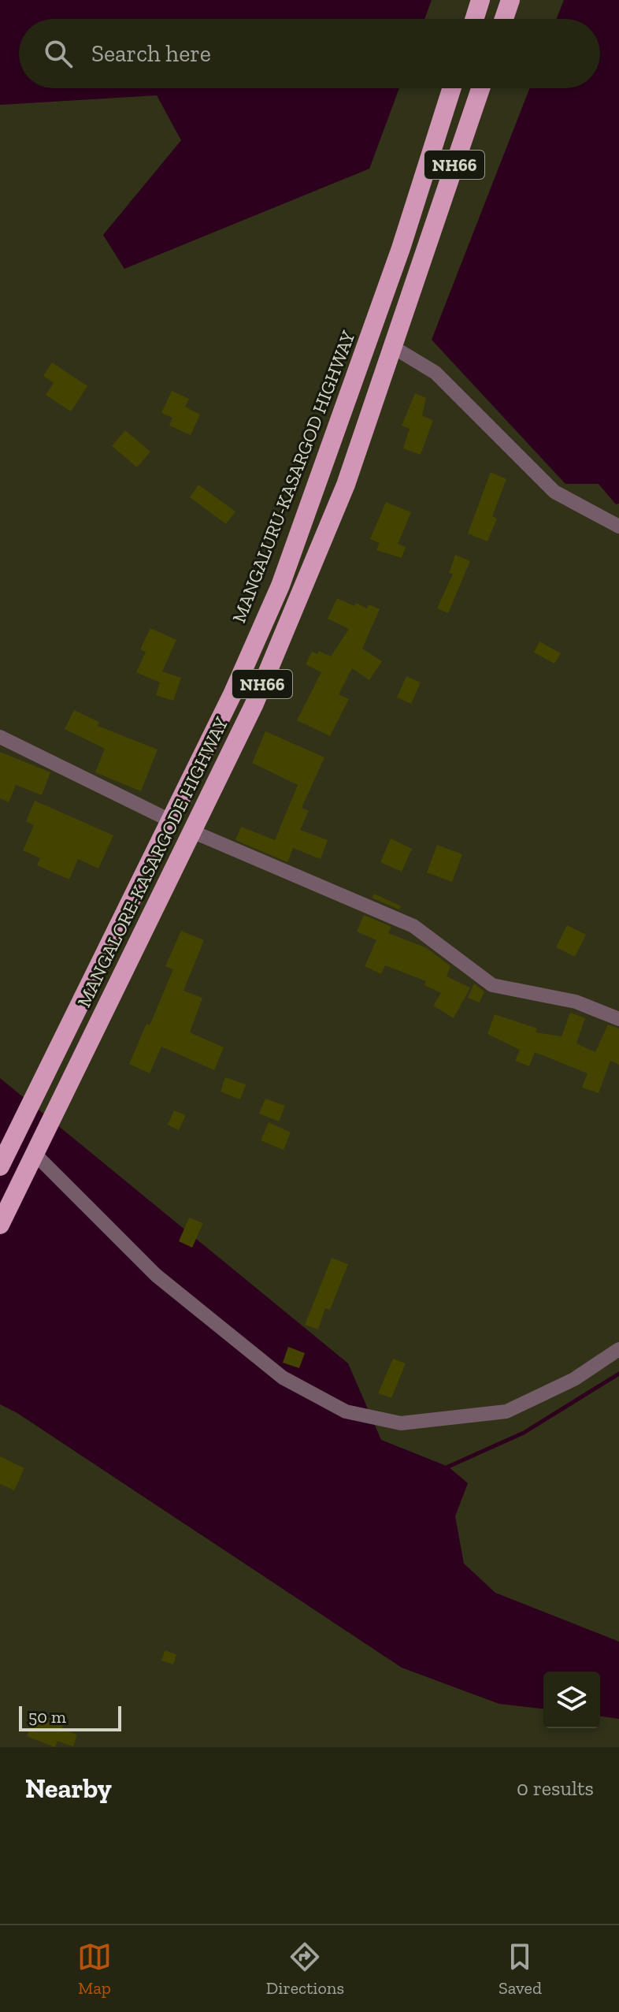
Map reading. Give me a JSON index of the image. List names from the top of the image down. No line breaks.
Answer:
{"streets":{"highway":["NH66","MANGALURU-KASARGOD HIGHWAY","MANGALORE-KASARGODE HIGHWAY"]},"crossings":[["NH66","MANGALORE-KASARGODE HIGHWAY"]],"scale_bar":"50 m","page":{"search":"Search here","scale":"50 m","heading":["Nearby","0 results"],"nav":["Map","Directions","Saved"]}}
